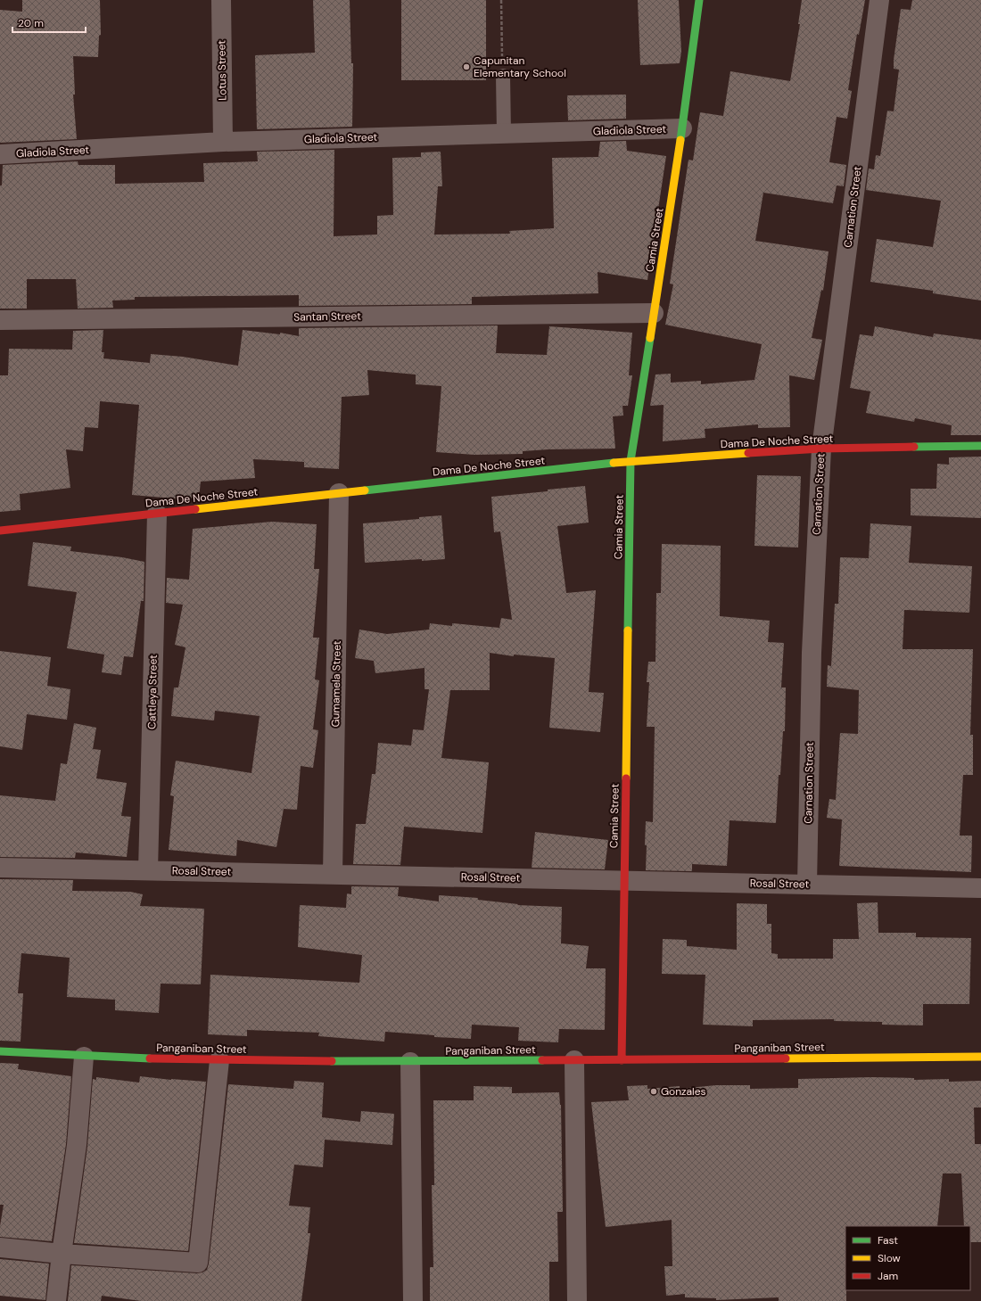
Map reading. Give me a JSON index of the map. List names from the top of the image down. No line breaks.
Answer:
{"streets":{"street":["Lotus Street","Gladiola Street","Carnation Street","Camia Street","Santan Street","Dama De Noche Street","Gumamela Street","Cattleya Street","Rosal Street","Panganiban Street"]},"crossings":[["Lotus Street","Gladiola Street"],["Gladiola Street","Camia Street"],["Carnation Street","Dama De Noche Street"],["Carnation Street","Rosal Street"],["Camia Street","Santan Street"],["Camia Street","Dama De Noche Street"],["Camia Street","Rosal Street"],["Camia Street","Panganiban Street"],["Dama De Noche Street","Gumamela Street"],["Dama De Noche Street","Cattleya Street"],["Gumamela Street","Rosal Street"],["Cattleya Street","Rosal Street"]],"places":["Capunitan Elementary School","Gonzales"],"legend":["Fast","Slow","Jam"],"scale_bar":"20 m"}
